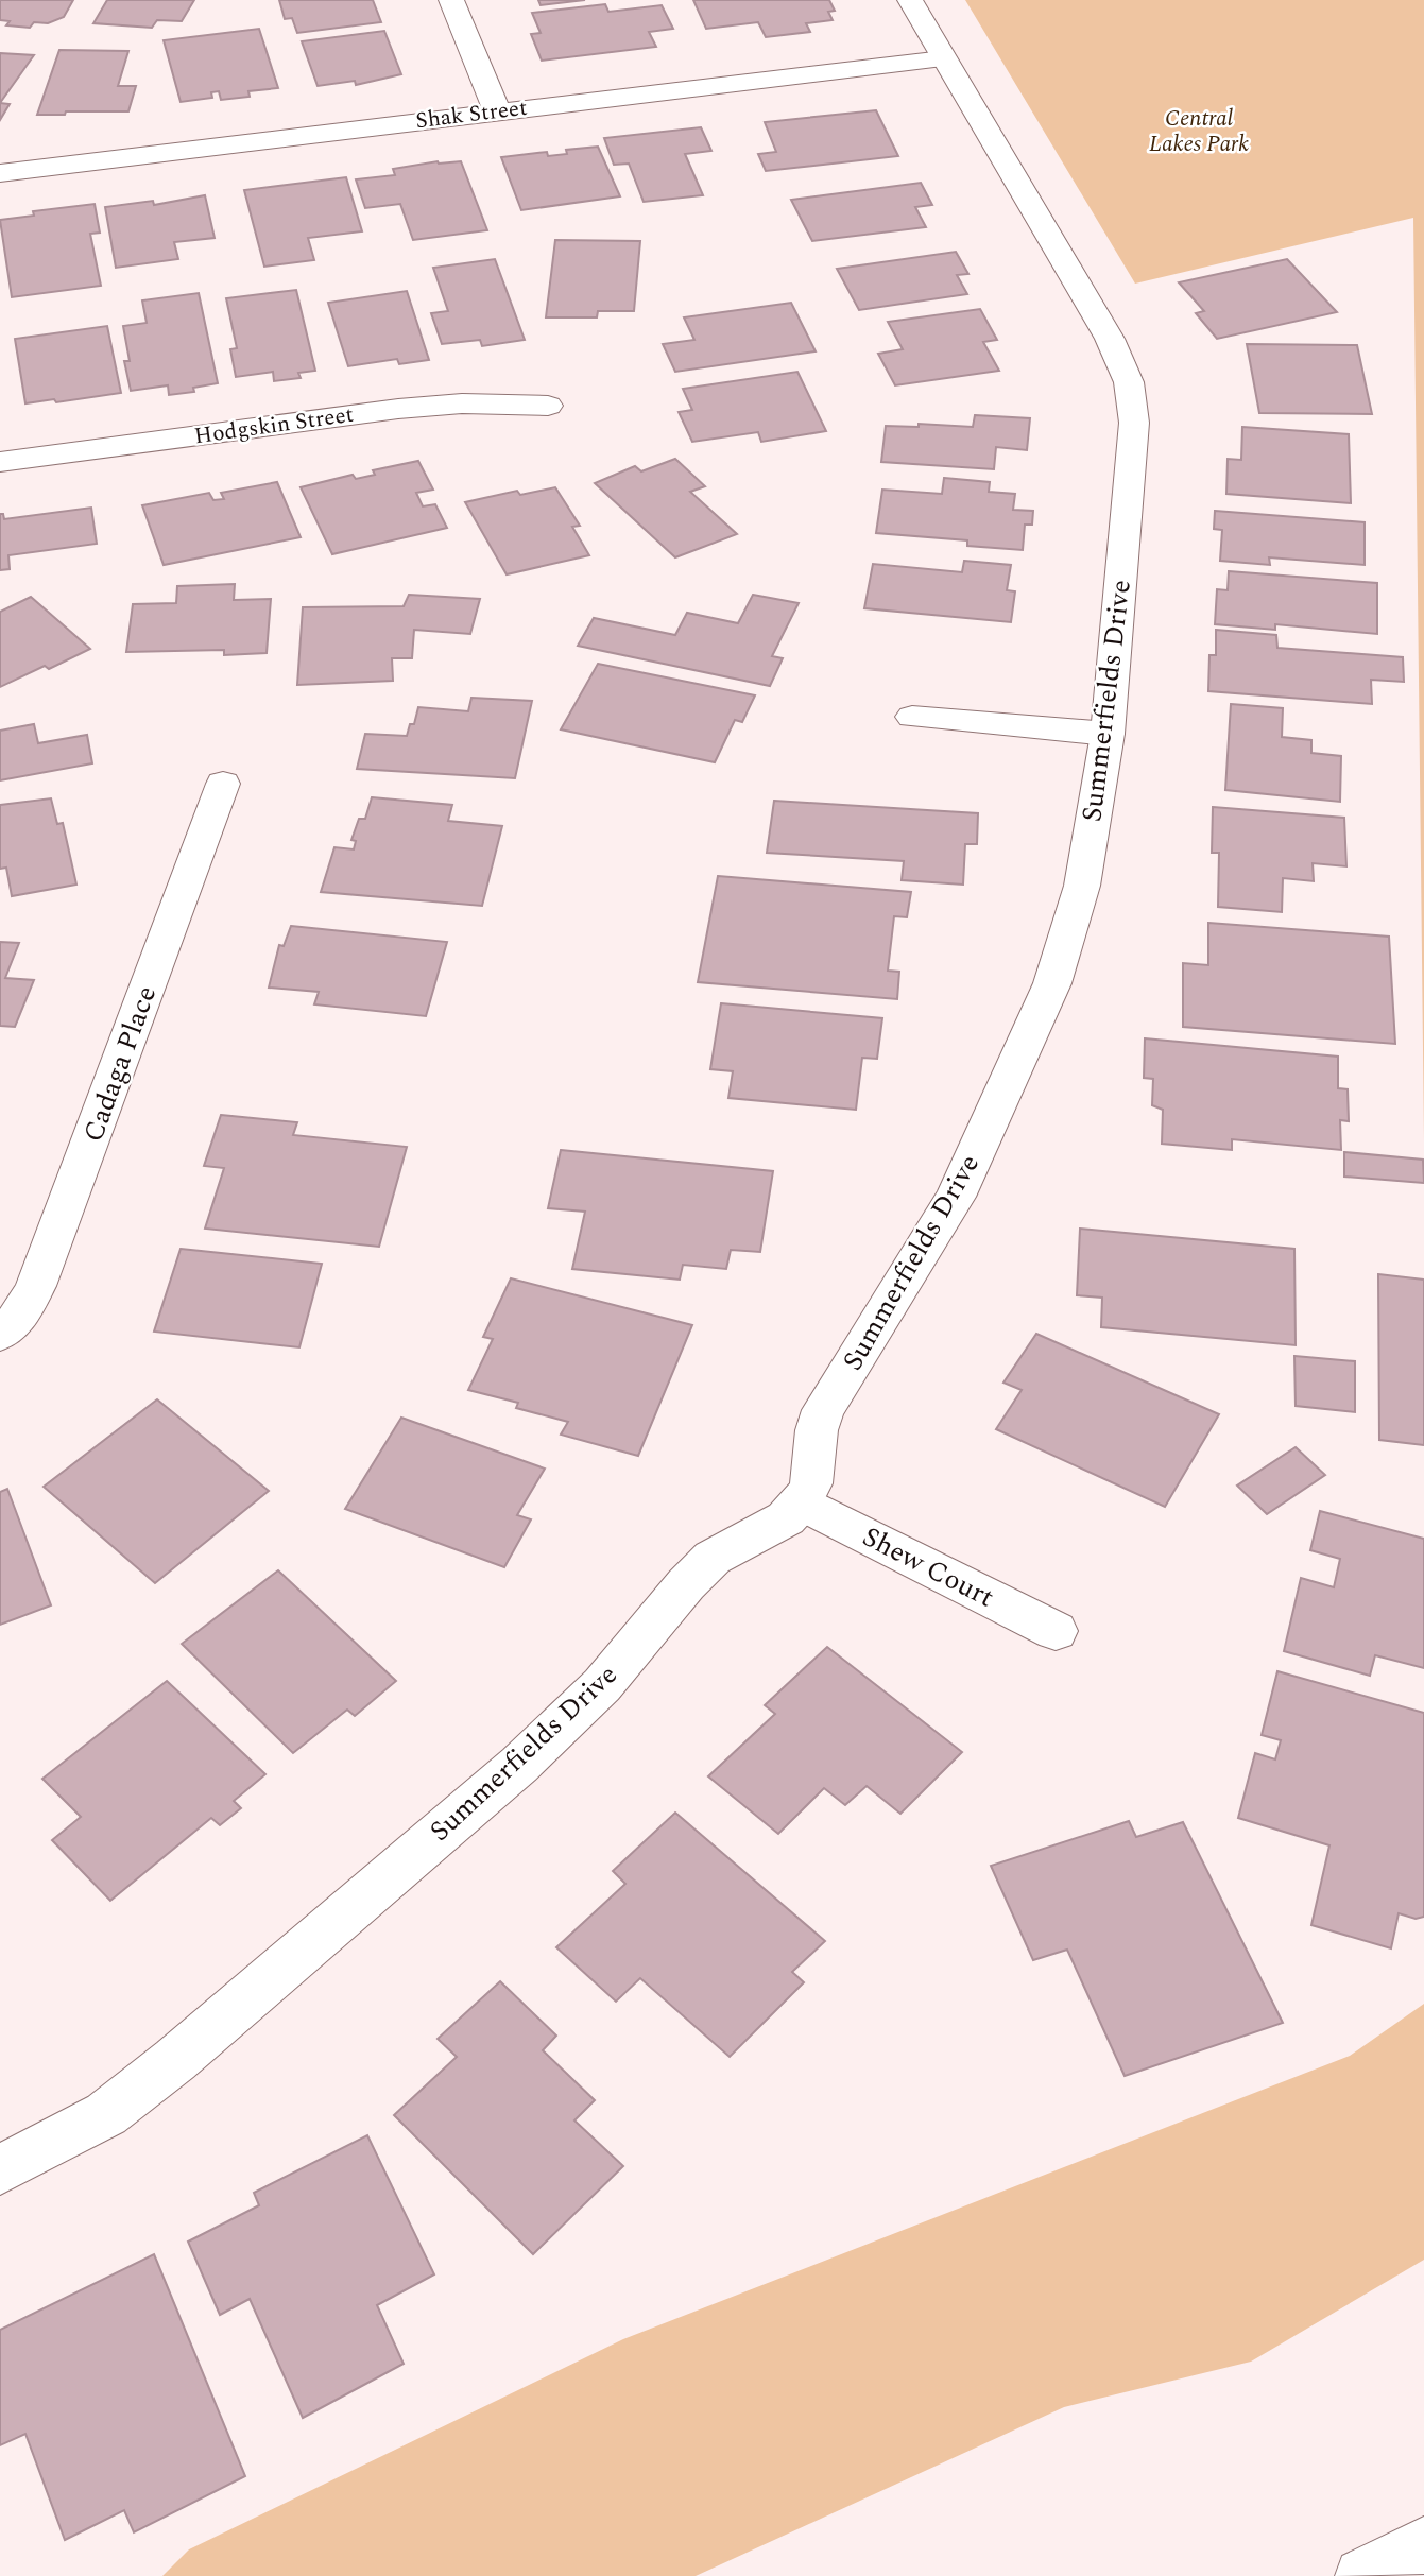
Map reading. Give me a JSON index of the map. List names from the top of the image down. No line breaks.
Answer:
{"streets":{"main road":["Shak Street","Hodgskin Street","Summerfields Drive","Cadaga Place","Shew Court"]},"crossings":[["Shak Street","Summerfields Drive"],["Summerfields Drive","Shew Court"]],"parks":["Central Lakes Park"]}
